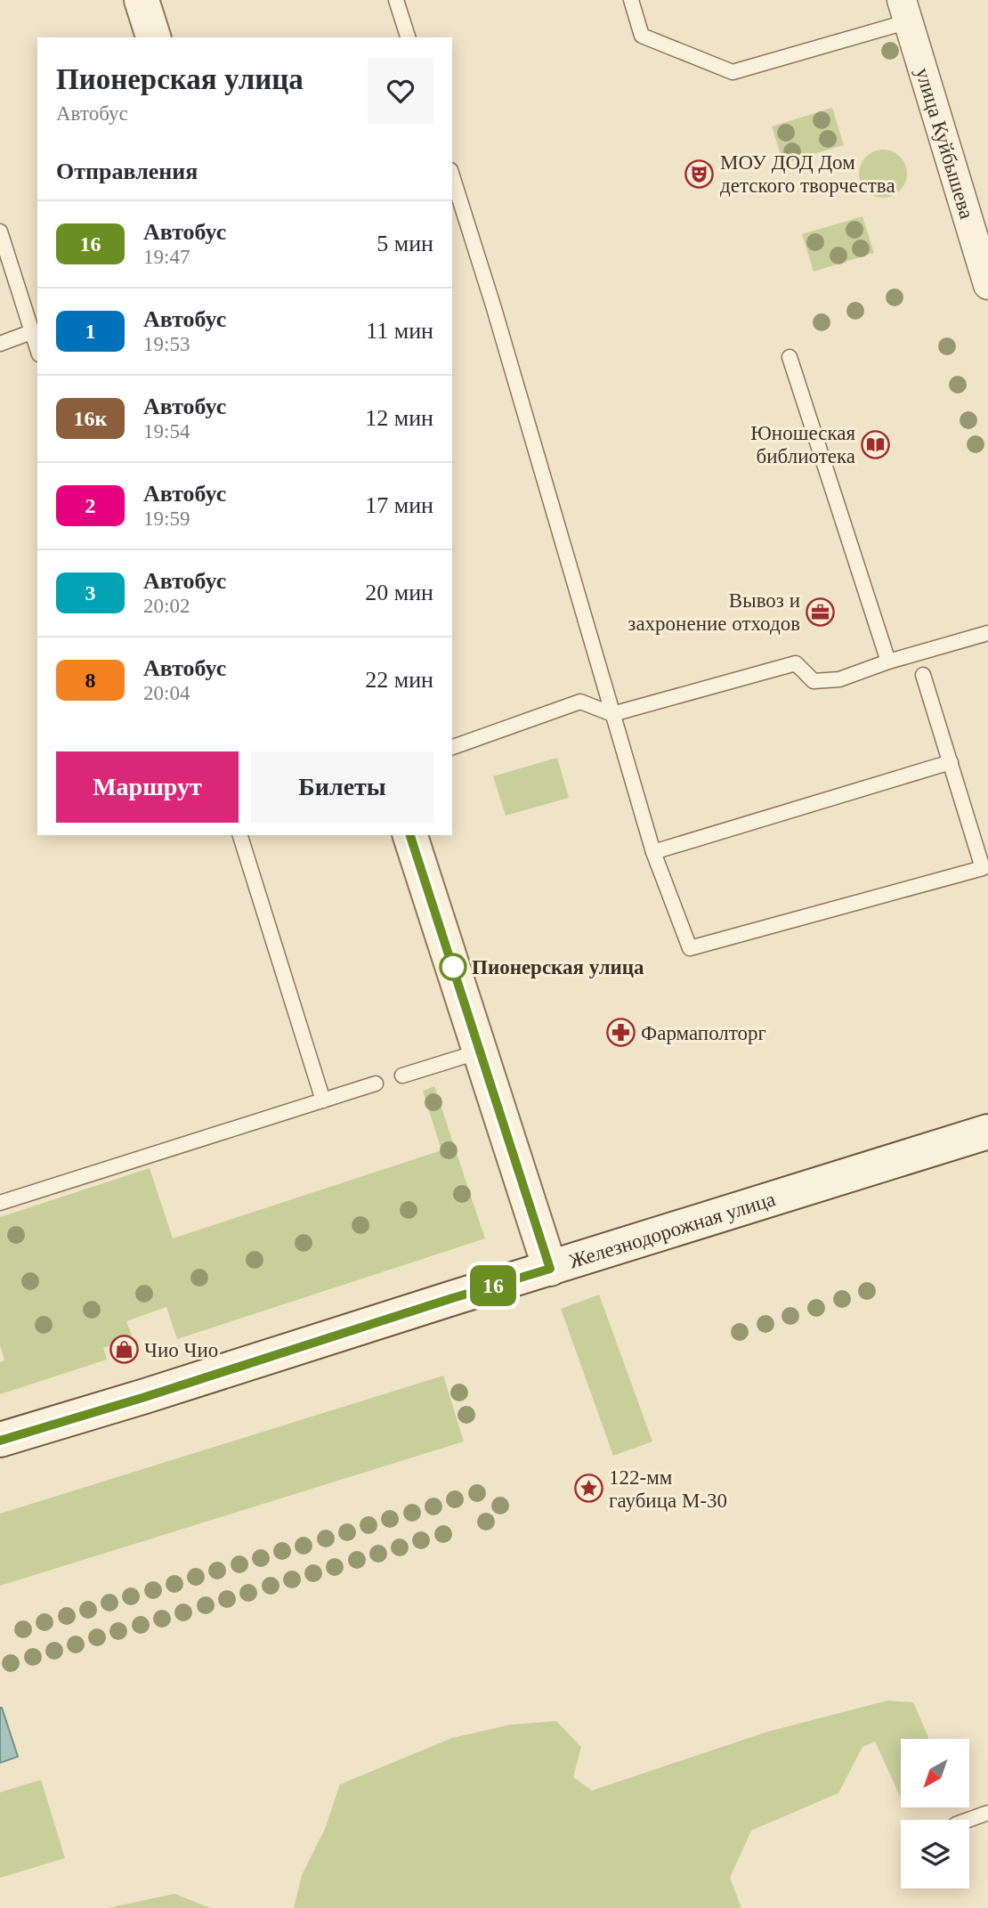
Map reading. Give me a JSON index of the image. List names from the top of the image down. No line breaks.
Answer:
{"streets":{"main road":["Железнодорожная улица"],"street":["улица Куйбышева"]},"places":{"theatre":["МОУ ДОД Дом детского творчества"],"library":["Юношеская библиотека"],"office":["Вывоз и захронение отходов"],"other":["Пионерская улица"],"pharmacy":["Фармаполторг"],"shop":["Чио Чио"],"place":["122-мм гаубица М-30"]},"lines":["bus line 16"],"north":"bottom left","page":{"on_map":"16","heading":[["Пионерская улица","Автобус"],"Отправления"],"list":[{"mark":"16","name":"Автобус","note":"19:47","value":"5 мин"},{"mark":"1","name":"Автобус","note":"19:53","value":"11 мин"},{"mark":"16к","name":"Автобус","note":"19:54","value":"12 мин"},{"mark":"2","name":"Автобус","note":"19:59","value":"17 мин"},{"mark":"3","name":"Автобус","note":"20:02","value":"20 мин"},{"mark":"8","name":"Автобус","note":"20:04","value":"22 мин"}],"buttons":["Маршрут","Билеты"]}}
